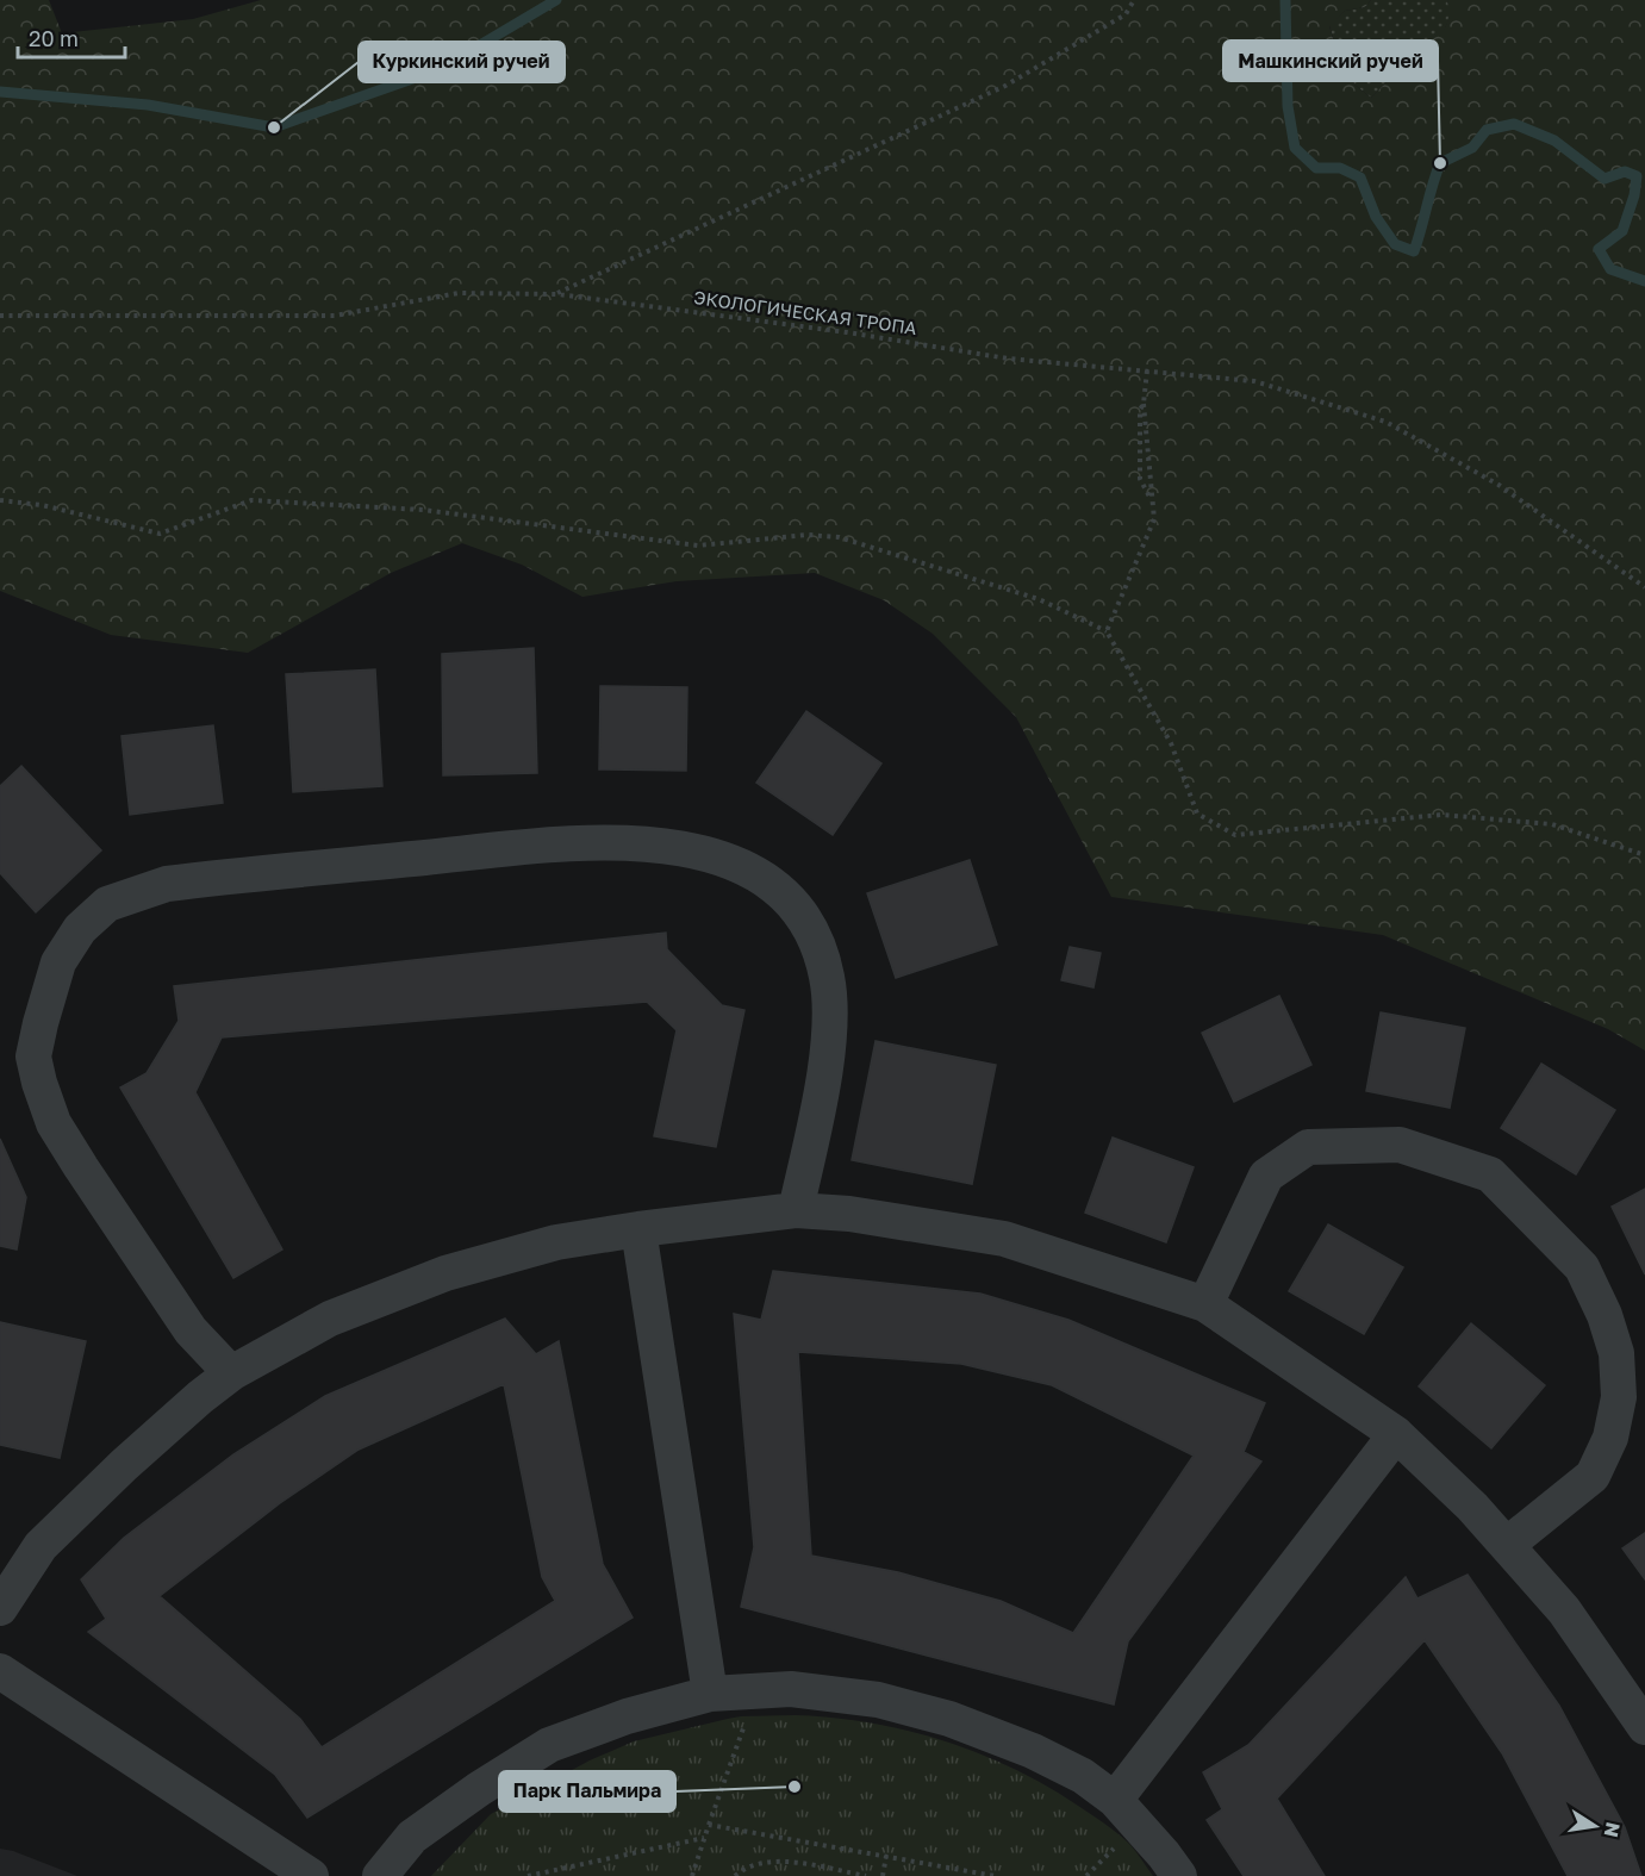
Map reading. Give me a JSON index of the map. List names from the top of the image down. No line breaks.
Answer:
{"streets":{"path":["ЭКОЛОГИЧЕСКАЯ ТРОПА"]},"places":["Куркинский ручей","Машкинский ручей","Парк Пальмира"],"scale_bar":"20 m","north":"right"}
